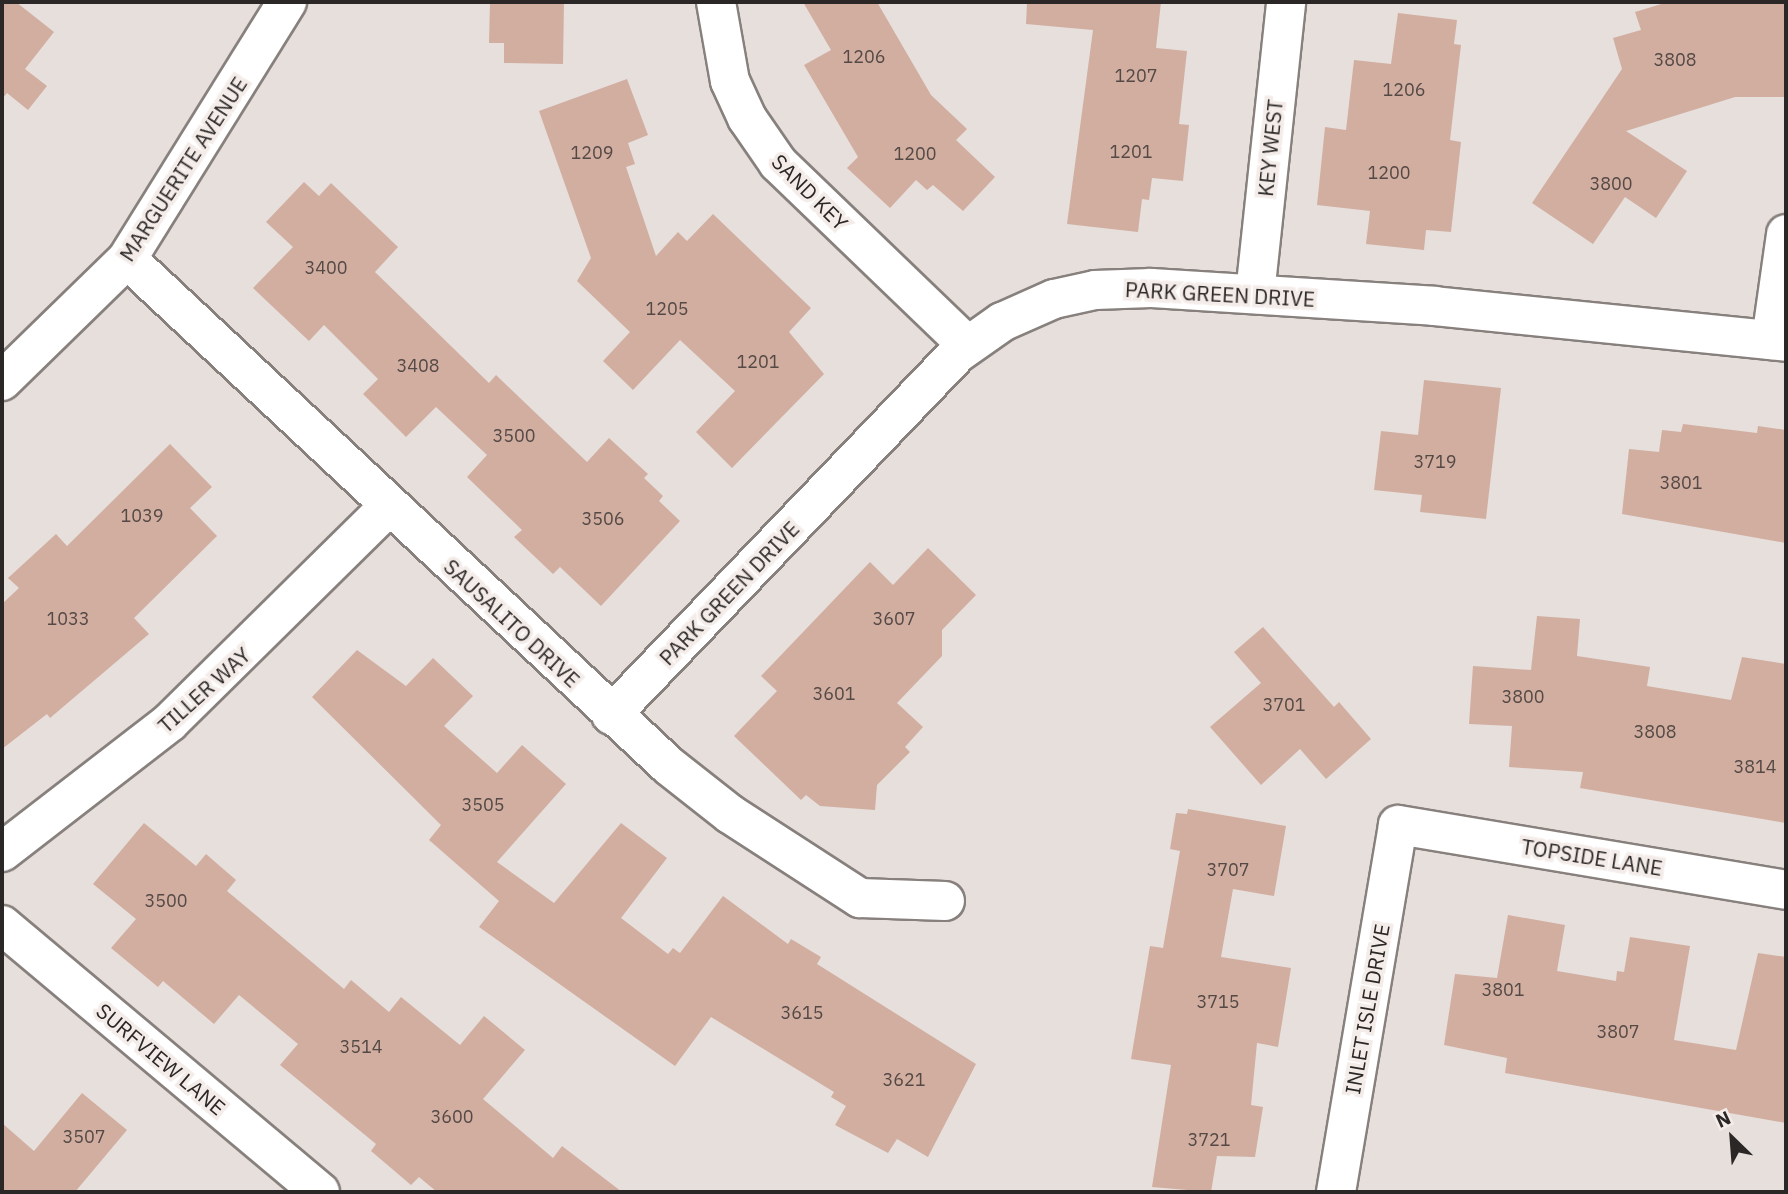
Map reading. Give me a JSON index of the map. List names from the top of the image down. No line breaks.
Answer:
{"streets":{"street":["KEY WEST","MARGUERITE AVENUE","SAND KEY","PARK GREEN DRIVE","SAUSALITO DRIVE","TILLER WAY","TOPSIDE LANE","INLET ISLE DRIVE","SURFVIEW LANE"]},"crossings":[["KEY WEST","PARK GREEN DRIVE"],["MARGUERITE AVENUE","SAUSALITO DRIVE"],["SAND KEY","PARK GREEN DRIVE"],["PARK GREEN DRIVE","SAUSALITO DRIVE"],["SAUSALITO DRIVE","TILLER WAY"],["TOPSIDE LANE","INLET ISLE DRIVE"]],"house_numbers":["1206","3808","1207","1206","1201","1209","1200","1200","3800","3400","1205","1201","3408","3500","3719","3801","1039","3506","1033","3607","3601","3800","3701","3808","3814","3505","3707","3500","3801","3715","3615","3807","3514","3621","3600","3507","3721"],"north":"top left"}
